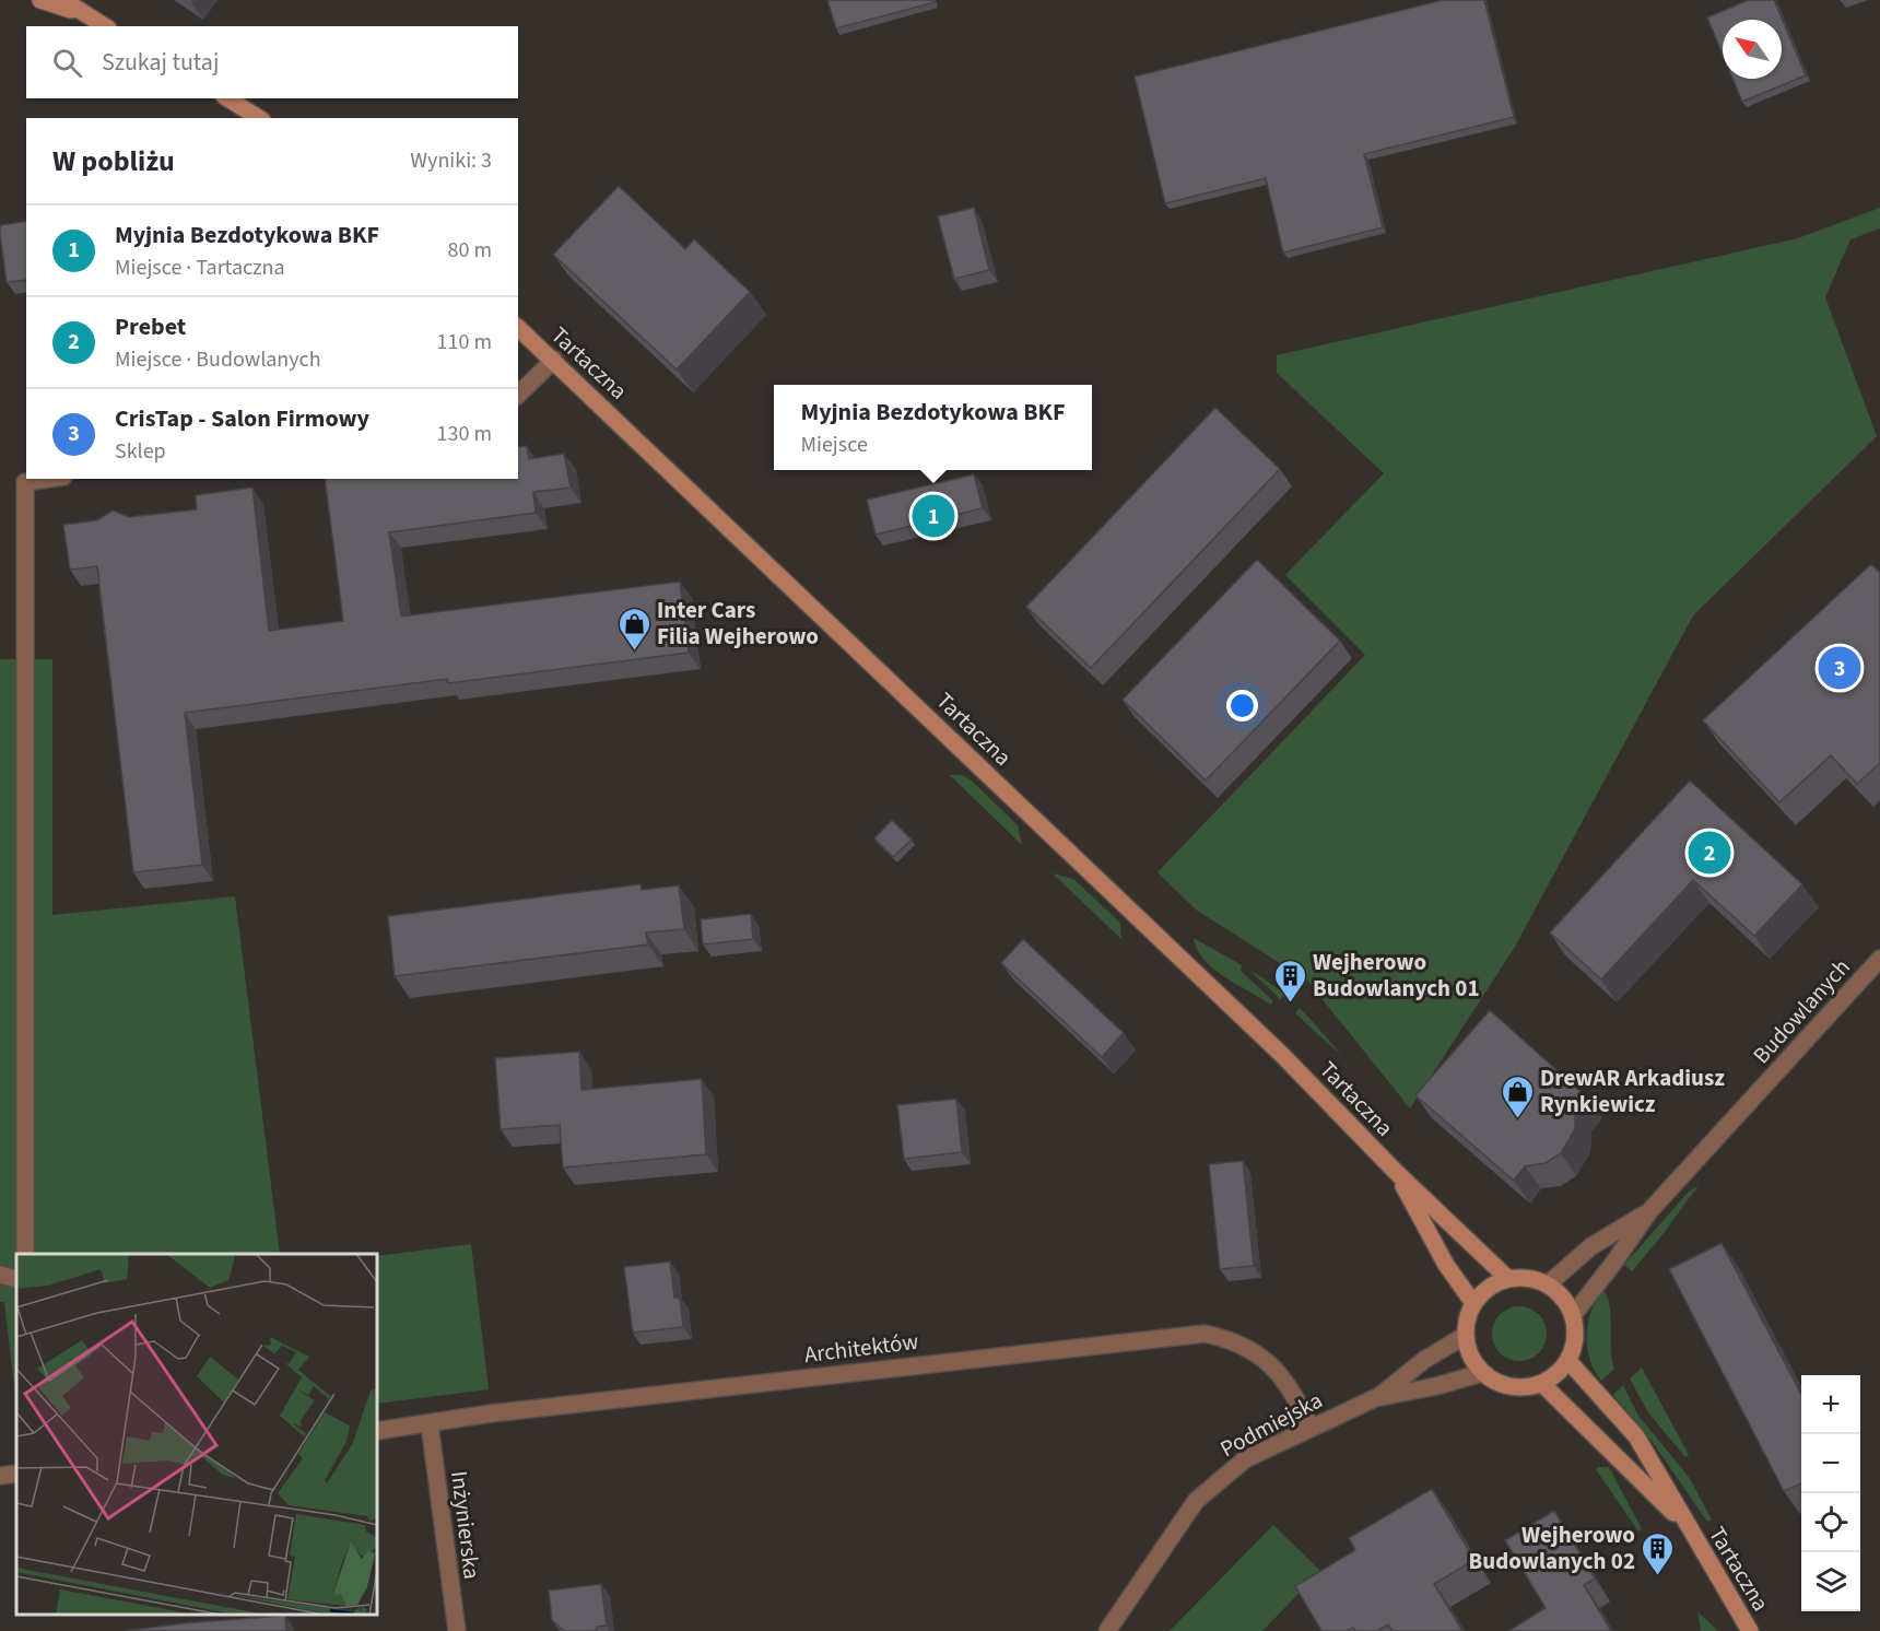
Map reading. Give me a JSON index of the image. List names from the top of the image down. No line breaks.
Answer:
{"streets":{"street":["Tartaczna","Budowlanych","Architektów","Podmiejska","Inżynierska"]},"crossings":[["Tartaczna","Budowlanych"],["Tartaczna","Podmiejska"],["Budowlanych","Podmiejska"],["Architektów","Podmiejska"],["Architektów","Inżynierska"]],"places":{"shop":["Inter Cars Filia Wejherowo","DrewAR Arkadiusz Rynkiewicz"],"building":["Wejherowo Budowlanych 01","Wejherowo Budowlanych 02"]},"north":"top left","page":{"search":"Szukaj tutaj","heading":["W pobliżu","Wyniki: 3"],"list":[{"mark":"1","name":"Myjnia Bezdotykowa BKF","note":"Miejsce · Tartaczna","value":"80 m"},{"mark":"2","name":"Prebet","note":"Miejsce · Budowlanych","value":"110 m"},{"mark":"3","name":"CrisTap - Salon Firmowy","note":"Sklep","value":"130 m"}],"popup":["Myjnia Bezdotykowa BKF","Miejsce"],"pins":["1","3","2"],"map_buttons":["+","−"]}}
